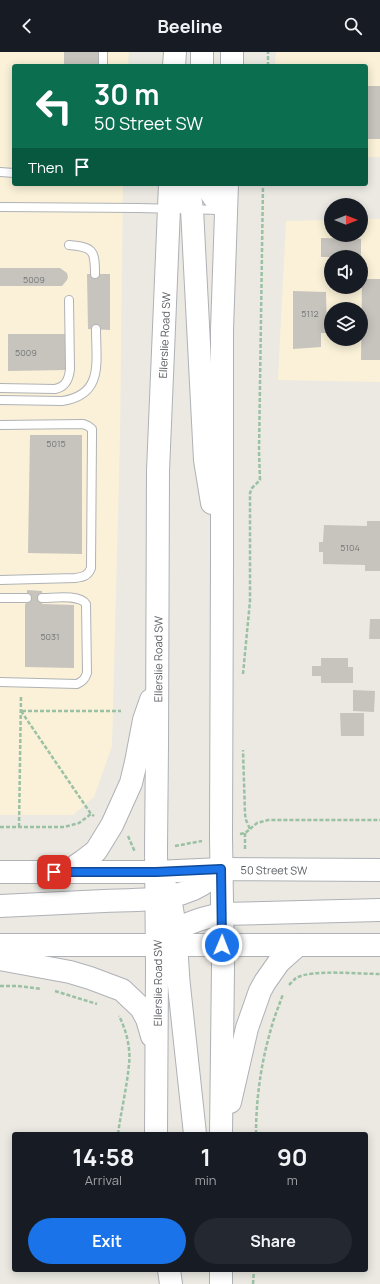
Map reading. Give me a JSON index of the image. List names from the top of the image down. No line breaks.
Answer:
{"streets":{"main road":["Ellerslie Road SW","50 Street SW"]},"crossings":[["Ellerslie Road SW","50 Street SW"]],"house_numbers":["5009","5112","5009","5015","5104","5031"],"north":"right","page":{"header":"Beeline","turn":["30 m","50 Street SW"],"then":"Then","eta":["14:58","Arrival","1","min","90","m"],"buttons":["Exit","Share"]}}
